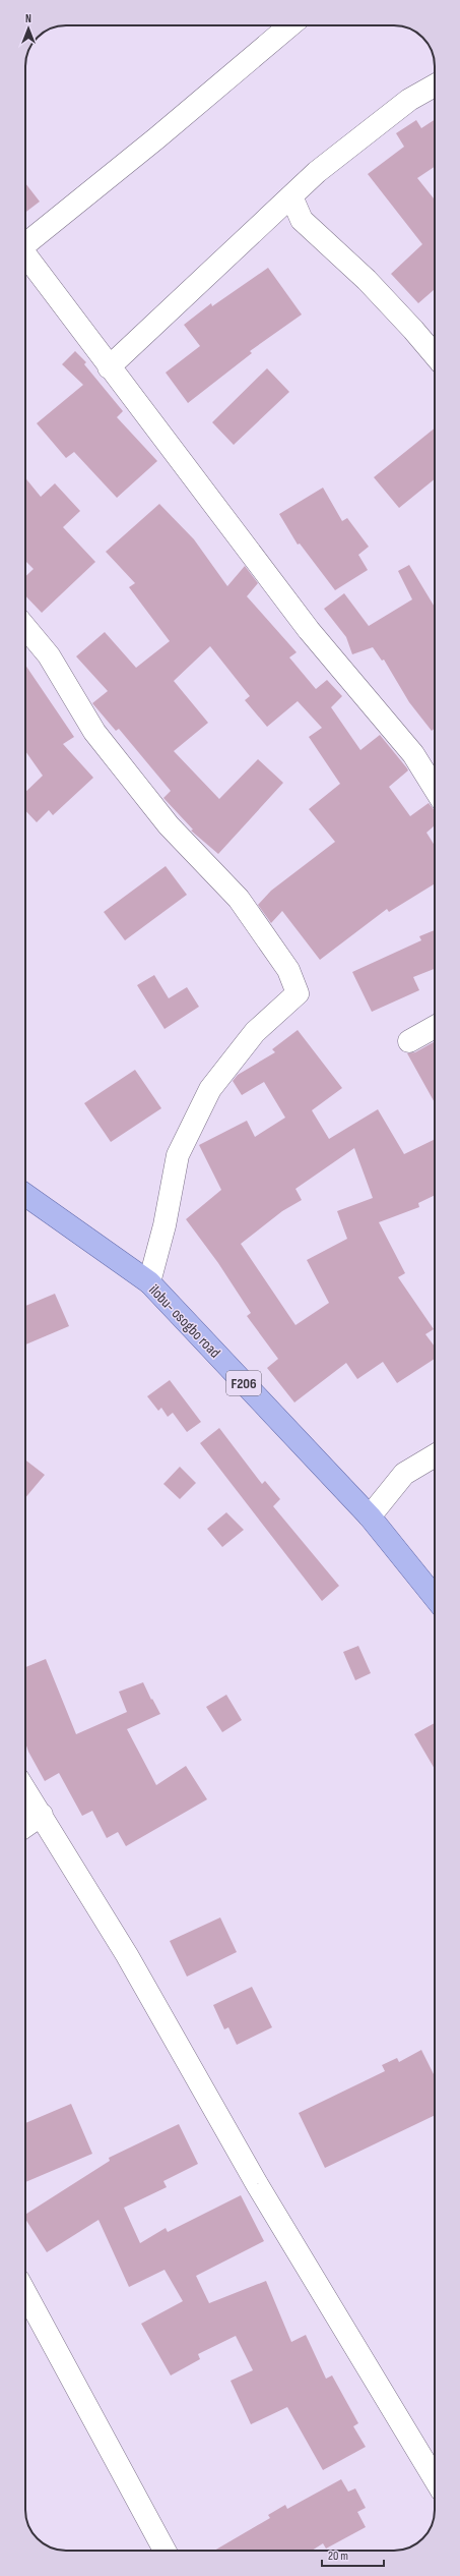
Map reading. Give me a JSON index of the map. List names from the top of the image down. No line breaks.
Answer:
{"streets":{"main road":["ilobu- osogbo road","F206"]},"scale_bar":"20 m","north":"top"}
